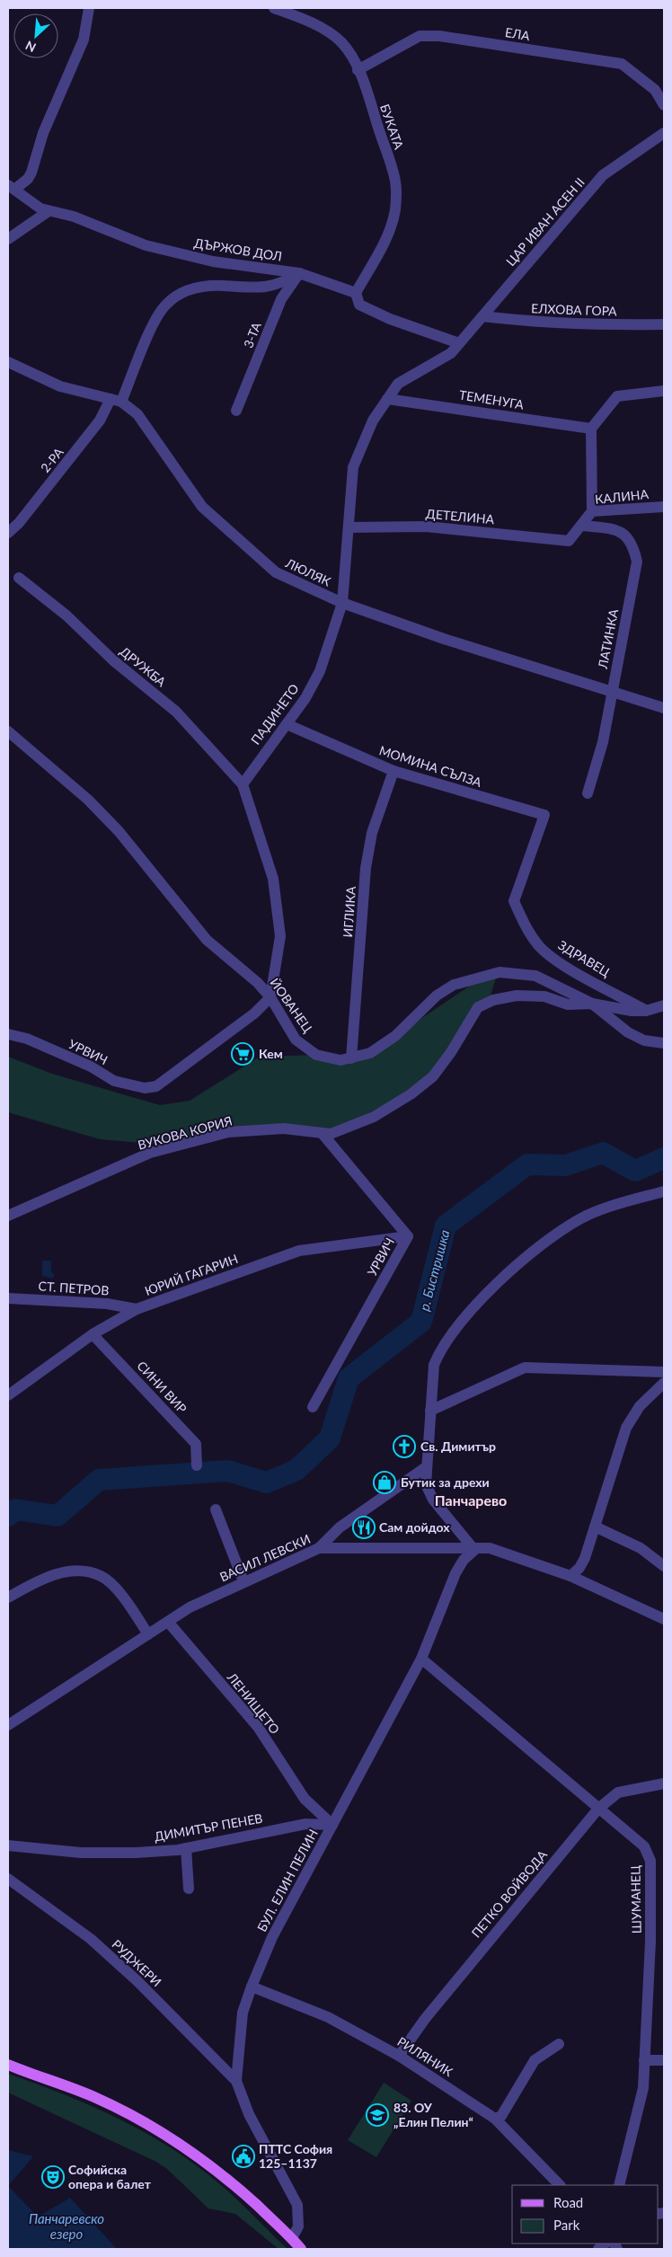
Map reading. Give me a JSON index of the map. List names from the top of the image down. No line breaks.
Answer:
{"streets":{"street":["ЕЛА","БУКАТА","ЦАР ИВАН АСЕН II","ДЪРЖОВ ДОЛ","ЕЛХОВА ГОРА","3-ТА","ТЕМЕНУГА","2-РА","КАЛИНА","ДЕТЕЛИНА","ЛЮЛЯК","ЛАТИНКА","ДРУЖБА","ПАДИНЕТО","МОМИНА СЪЛЗА","ИГЛИКА","ЗДРАВЕЦ","ЙОВАНЕЦ","УРВИЧ","ВУКОВА КОРИЯ","ЮРИЙ ГАГАРИН","СТ. ПЕТРОВ","СИНИ ВИР","ВАСИЛ ЛЕВСКИ","ЛЕНИЩЕТО","ДИМИТЪР ПЕНЕВ","БУЛ. ЕЛИН ПЕЛИН","ПЕТКО ВОЙВОДА","ШУМАНЕЦ","РУДЖЕРИ","РИЛЯНИК"]},"crossings":[["ЕЛА","БУКАТА"],["БУКАТА","ДЪРЖОВ ДОЛ"],["ЦАР ИВАН АСЕН II","ЕЛХОВА ГОРА"],["ЦАР ИВАН АСЕН II","ПАДИНЕТО"],["ДЪРЖОВ ДОЛ","3-ТА"],["ДЪРЖОВ ДОЛ","2-РА"],["3-ТА","2-РА"],["ТЕМЕНУГА","ПАДИНЕТО"],["2-РА","ЛЮЛЯК"],["КАЛИНА","ДЕТЕЛИНА"],["КАЛИНА","ЛАТИНКА"],["ДЕТЕЛИНА","ПАДИНЕТО"],["ЛЮЛЯК","ЛАТИНКА"],["ЛЮЛЯК","ПАДИНЕТО"],["ДРУЖБА","ПАДИНЕТО"],["ПАДИНЕТО","МОМИНА СЪЛЗА"],["МОМИНА СЪЛЗА","ИГЛИКА"],["МОМИНА СЪЛЗА","ЗДРАВЕЦ"],["ИГЛИКА","ЙОВАНЕЦ"],["ЙОВАНЕЦ","УРВИЧ"],["ЙОВАНЕЦ","ВУКОВА КОРИЯ"],["УРВИЧ","ВУКОВА КОРИЯ"],["УРВИЧ","ЮРИЙ ГАГАРИН"],["ЮРИЙ ГАГАРИН","СТ. ПЕТРОВ"],["ЮРИЙ ГАГАРИН","СИНИ ВИР"],["ВАСИЛ ЛЕВСКИ","ЛЕНИЩЕТО"],["ВАСИЛ ЛЕВСКИ","БУЛ. ЕЛИН ПЕЛИН"],["ЛЕНИЩЕТО","ДИМИТЪР ПЕНЕВ"],["ЛЕНИЩЕТО","БУЛ. ЕЛИН ПЕЛИН"],["ДИМИТЪР ПЕНЕВ","БУЛ. ЕЛИН ПЕЛИН"],["БУЛ. ЕЛИН ПЕЛИН","ШУМАНЕЦ"],["БУЛ. ЕЛИН ПЕЛИН","РУДЖЕРИ"],["БУЛ. ЕЛИН ПЕЛИН","РИЛЯНИК"],["ПЕТКО ВОЙВОДА","ШУМАНЕЦ"],["ПЕТКО ВОЙВОДА","РИЛЯНИК"]],"districts":["Панчарево"],"water":["р. Бистришка","Панчаревско езеро"],"places":{"supermarket":["Кем"],"church":["Св. Димитър"],"shop":["Бутик за дрехи"],"restaurant":["Сам дойдох"],"school or university":["83. ОУ „Елин Пелин“"],"public building":["ПТТС София 125–1137"],"theatre":["Софийска опера и балет"]},"legend":["Road","Park"],"north":"bottom left"}
